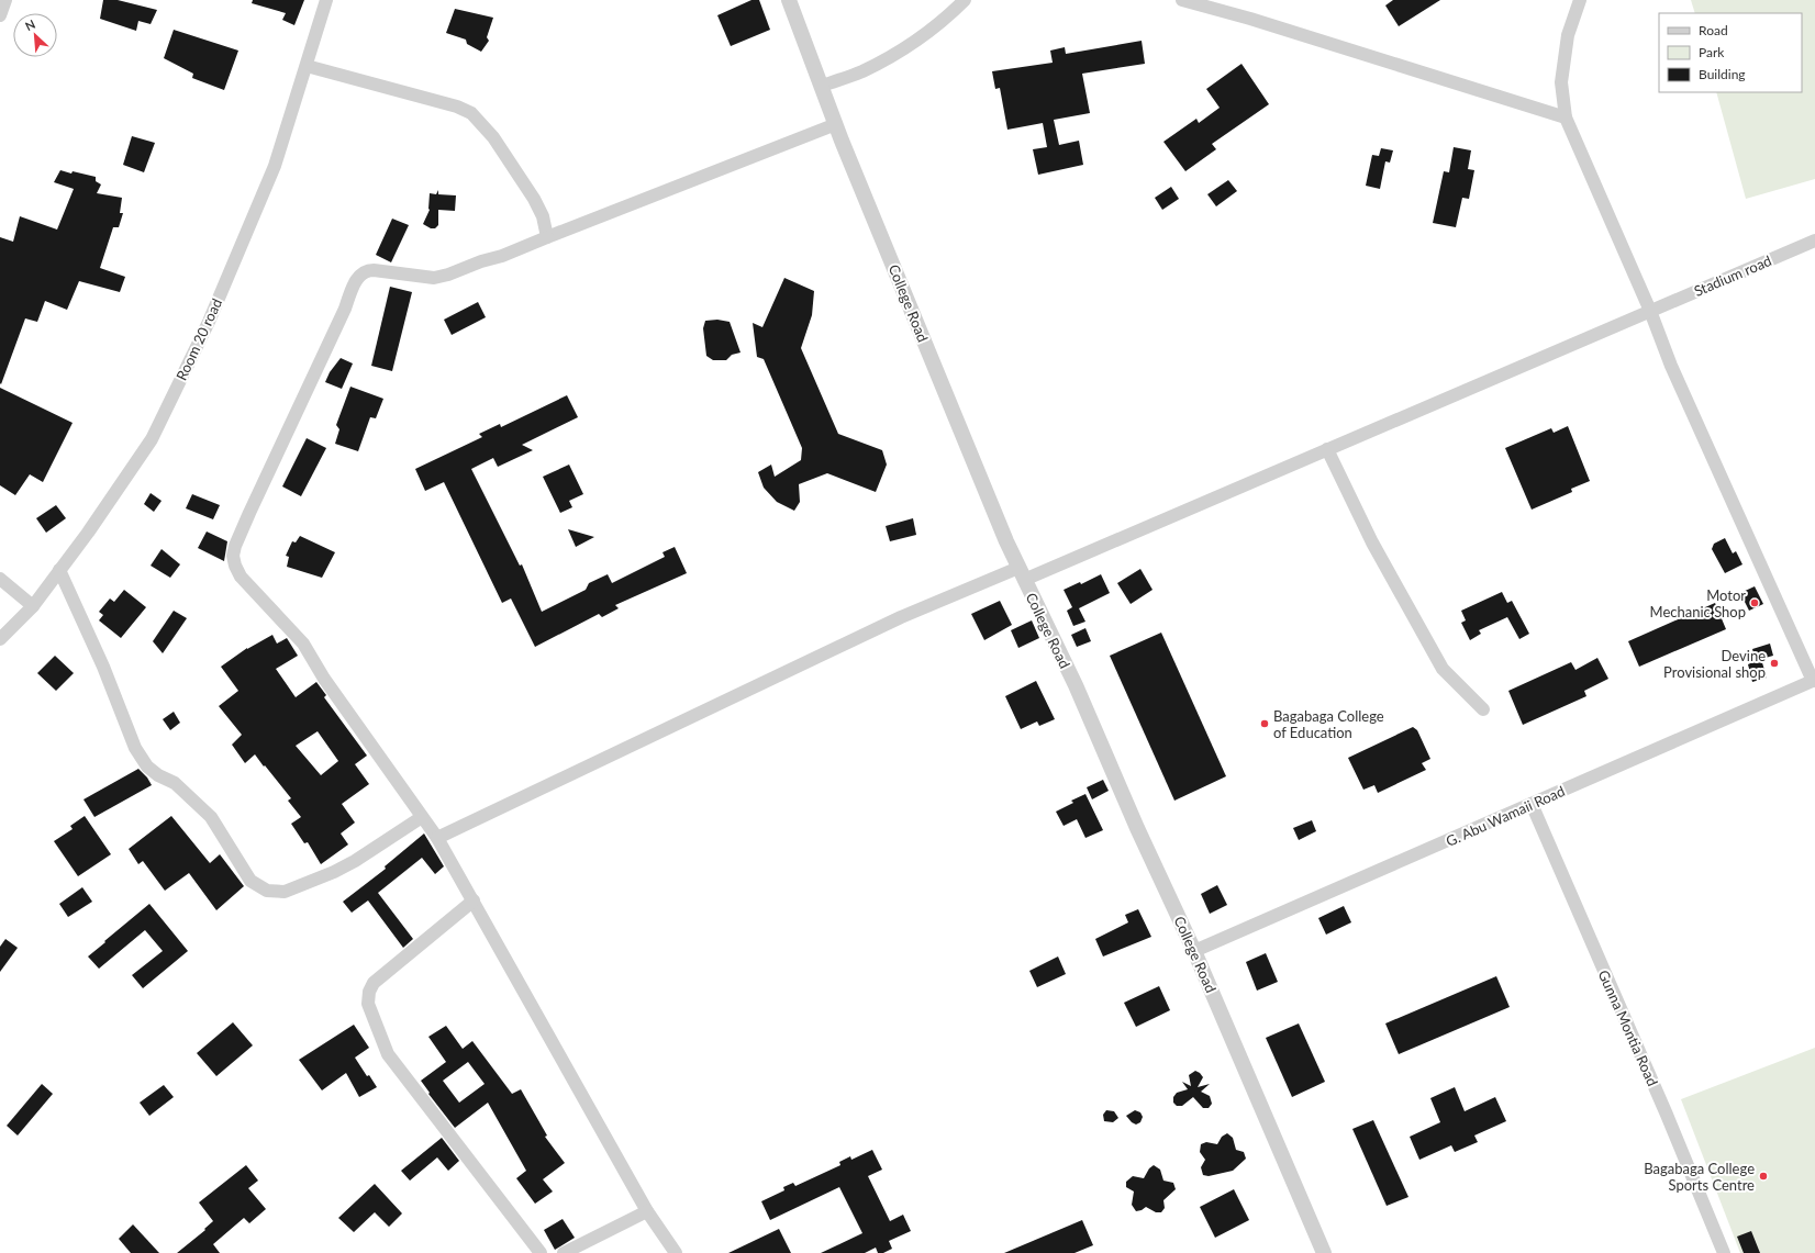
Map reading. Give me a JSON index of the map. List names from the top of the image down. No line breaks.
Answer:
{"streets":{"street":["Stadium road","College Road","Room 20 road","G. Abu Wamaii Road","Gunna Montia Road"]},"crossings":[["Stadium road","College Road"],["College Road","G. Abu Wamaii Road"],["G. Abu Wamaii Road","Gunna Montia Road"]],"places":["Motor Mechanic Shop","Devine Provisional shop","Bagabaga College of Education","Bagabaga College Sports Centre"],"legend":["Road","Park","Building"],"north":"top left"}
